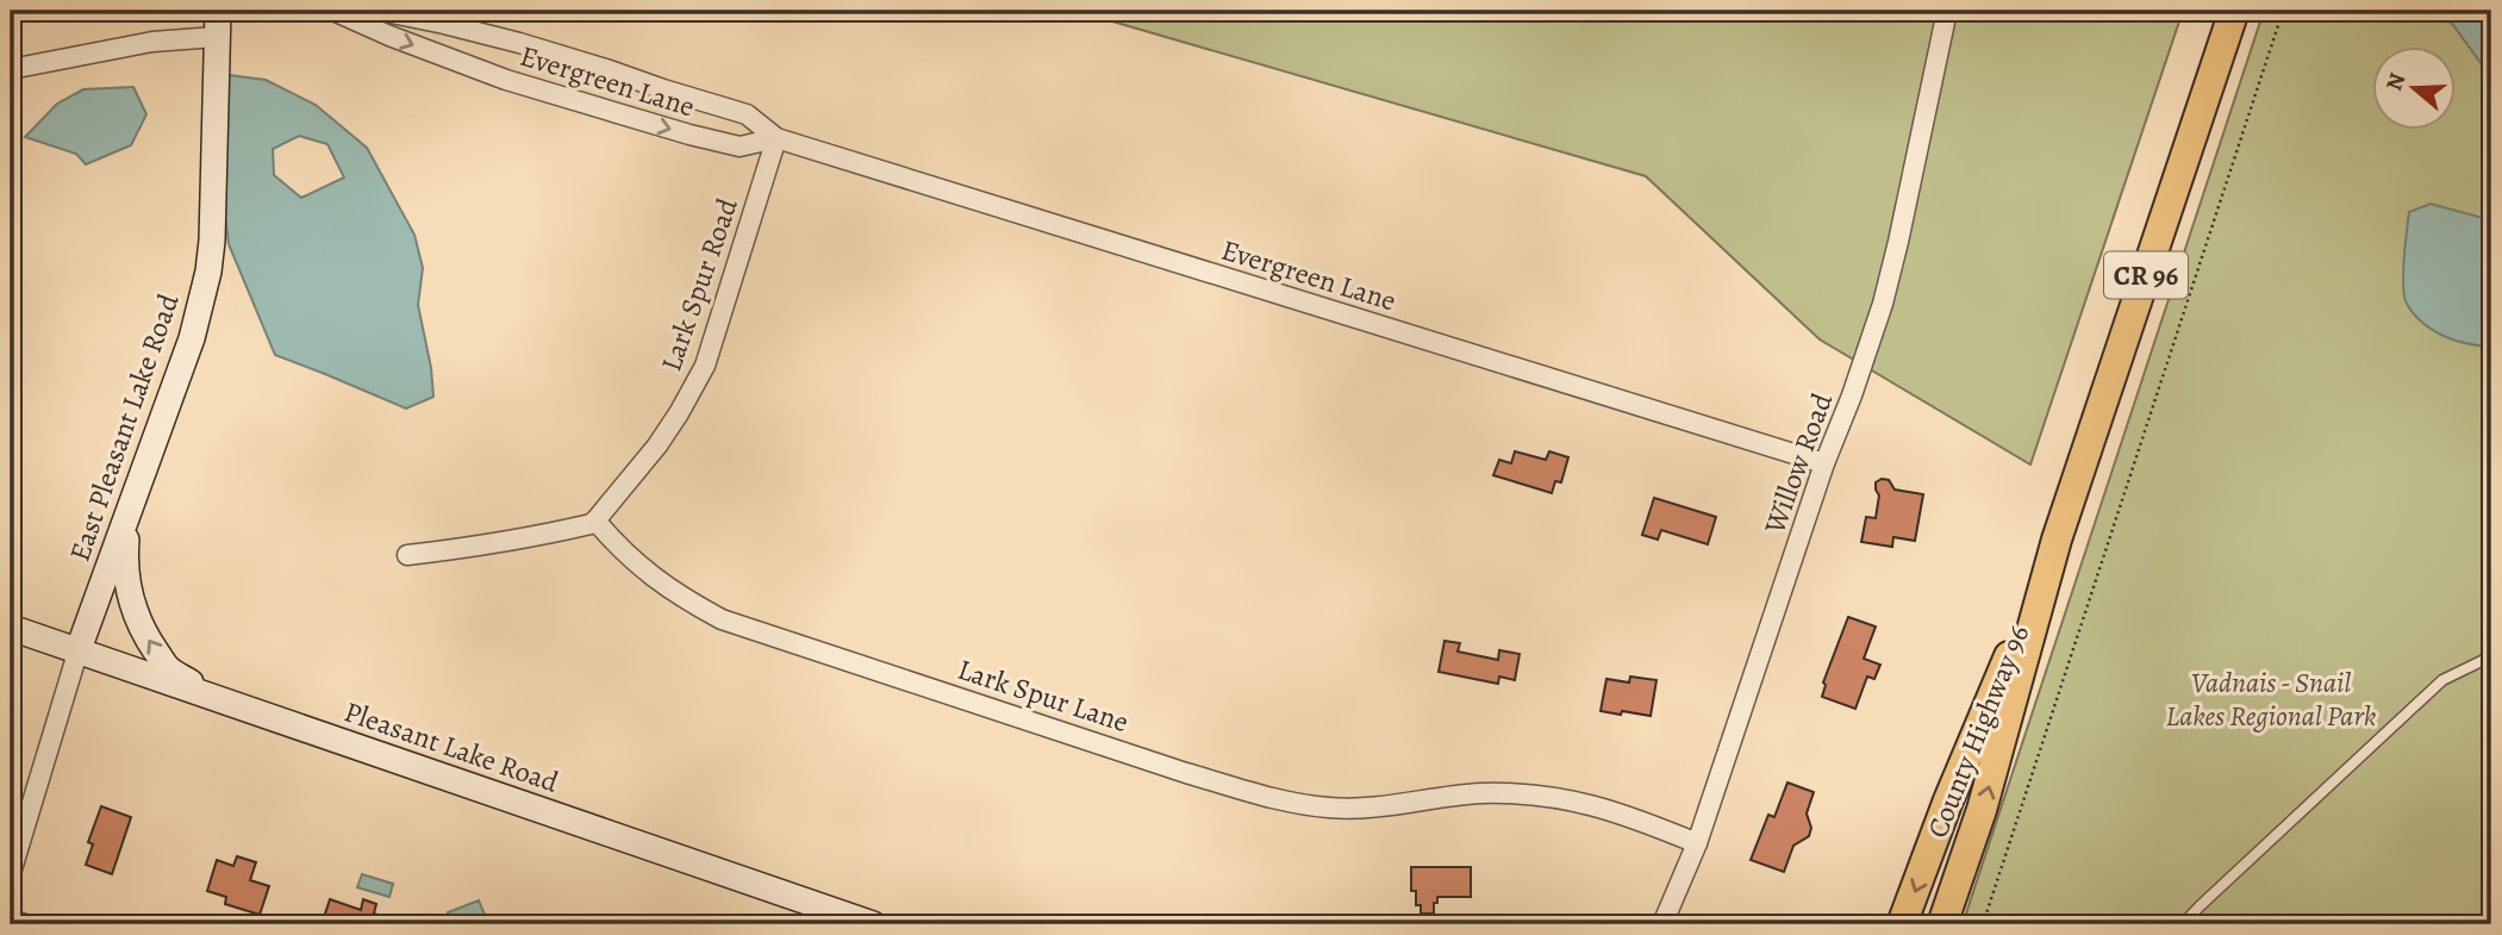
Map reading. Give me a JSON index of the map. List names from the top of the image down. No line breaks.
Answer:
{"streets":{"main road":["CR 96","County Highway 96"],"street":["Evergreen Lane","Lark Spur Road","East Pleasant Lake Road","Willow Road","Lark Spur Lane","Pleasant Lake Road"]},"crossings":[["Evergreen Lane","Lark Spur Road"],["Evergreen Lane","Willow Road"],["Lark Spur Road","Lark Spur Lane"],["East Pleasant Lake Road","Pleasant Lake Road"],["Willow Road","Lark Spur Lane"]],"parks":["Vadnais - Snail Lakes Regional Park"],"north":"left"}
